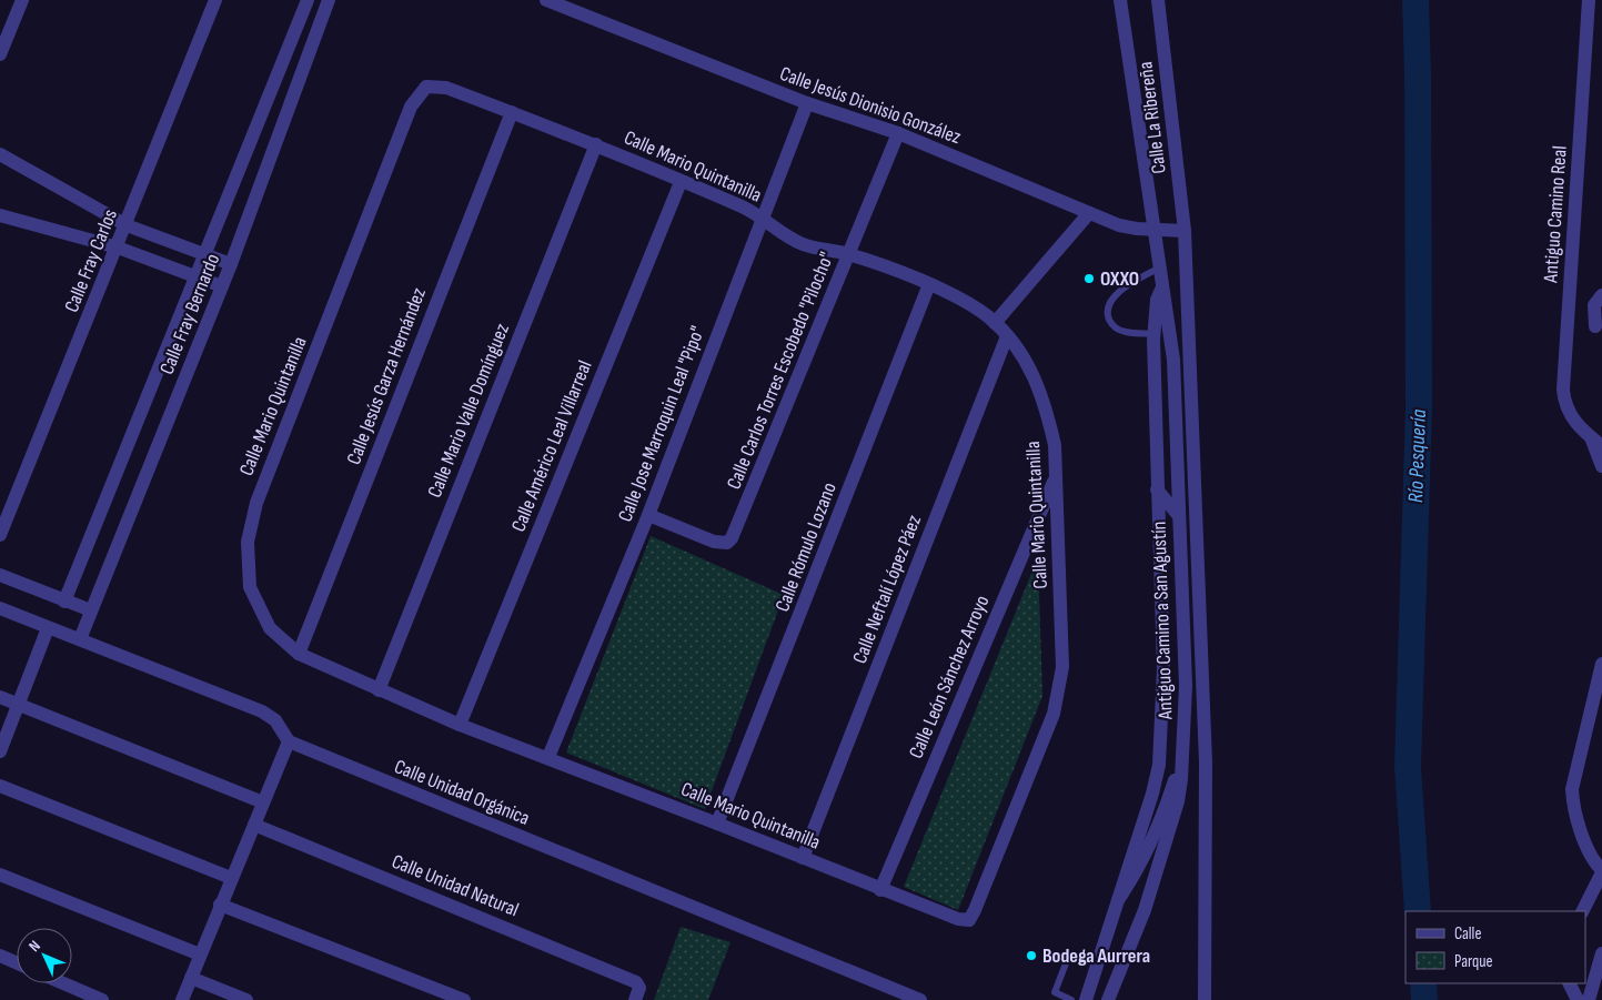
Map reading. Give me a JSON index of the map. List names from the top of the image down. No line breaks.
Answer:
{"streets":{"street":["Calle Jesús Dionisio González","Calle La Ribereña","Calle Mario Quintanilla","Antiguo Camino Real","Calle Fray Carlos","Calle Fray Bernardo","Calle Carlos Torres Escobedo \"Pilocho\"","Calle Jesús Garza Hernández","Calle Mario Valle Domínguez","Calle Jose Marroquin Leal \"Pipo\"","Calle Américo Leal Villarreal","Calle Rómulo Lozano","Calle Neftalí López Páez","Antiguo Camino a San Agustín","Calle León Sánchez Arroyo","Calle Unidad Orgánica","Calle Unidad Natural"]},"crossings":[["Calle Jesús Dionisio González","Calle La Ribereña"],["Calle Jesús Dionisio González","Calle Carlos Torres Escobedo \"Pilocho\""],["Calle Jesús Dionisio González","Calle Jose Marroquin Leal \"Pipo\""],["Calle Jesús Dionisio González","Antiguo Camino a San Agustín"],["Calle La Ribereña","Antiguo Camino a San Agustín"],["Calle Mario Quintanilla","Calle Carlos Torres Escobedo \"Pilocho\""],["Calle Mario Quintanilla","Calle Jesús Garza Hernández"],["Calle Mario Quintanilla","Calle Mario Valle Domínguez"],["Calle Mario Quintanilla","Calle Jose Marroquin Leal \"Pipo\""],["Calle Mario Quintanilla","Calle Américo Leal Villarreal"],["Calle Mario Quintanilla","Calle Rómulo Lozano"],["Calle Mario Quintanilla","Calle Neftalí López Páez"],["Calle Mario Quintanilla","Calle León Sánchez Arroyo"],["Calle Carlos Torres Escobedo \"Pilocho\"","Calle Jose Marroquin Leal \"Pipo\""]],"water":["Río Pesquería"],"places":["OXXO","Bodega Aurrera"],"legend":["Calle","Parque"],"north":"top left"}
